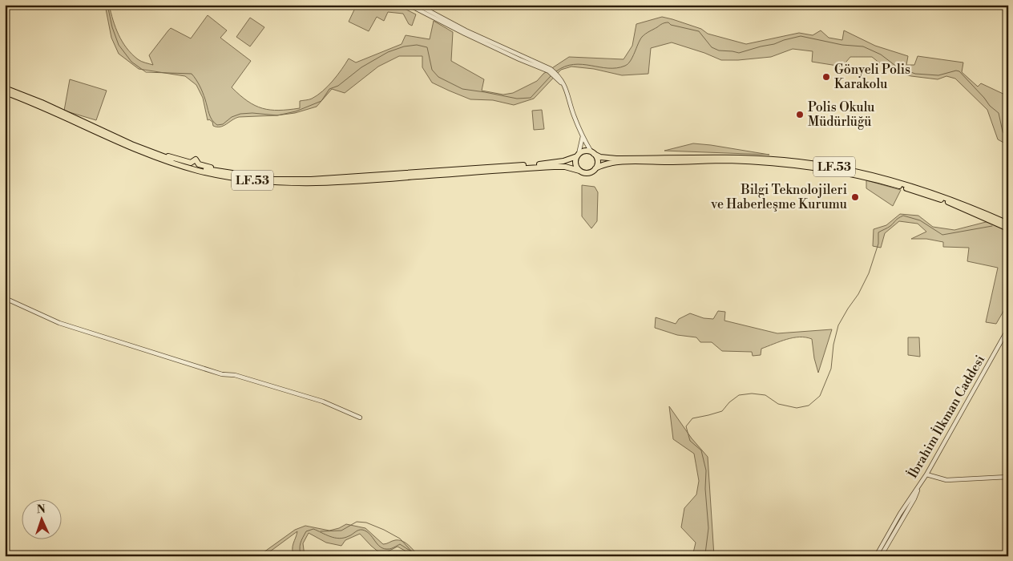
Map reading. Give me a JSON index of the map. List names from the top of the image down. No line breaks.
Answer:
{"streets":{"highway":["LF.53"],"street":["İbrahim İlkman Caddesi"]},"places":["Gönyeli Polis Karakolu","Polis Okulu Müdürlüğü","Bilgi Teknolojileri ve Haberleşme Kurumu"],"north":"top"}
